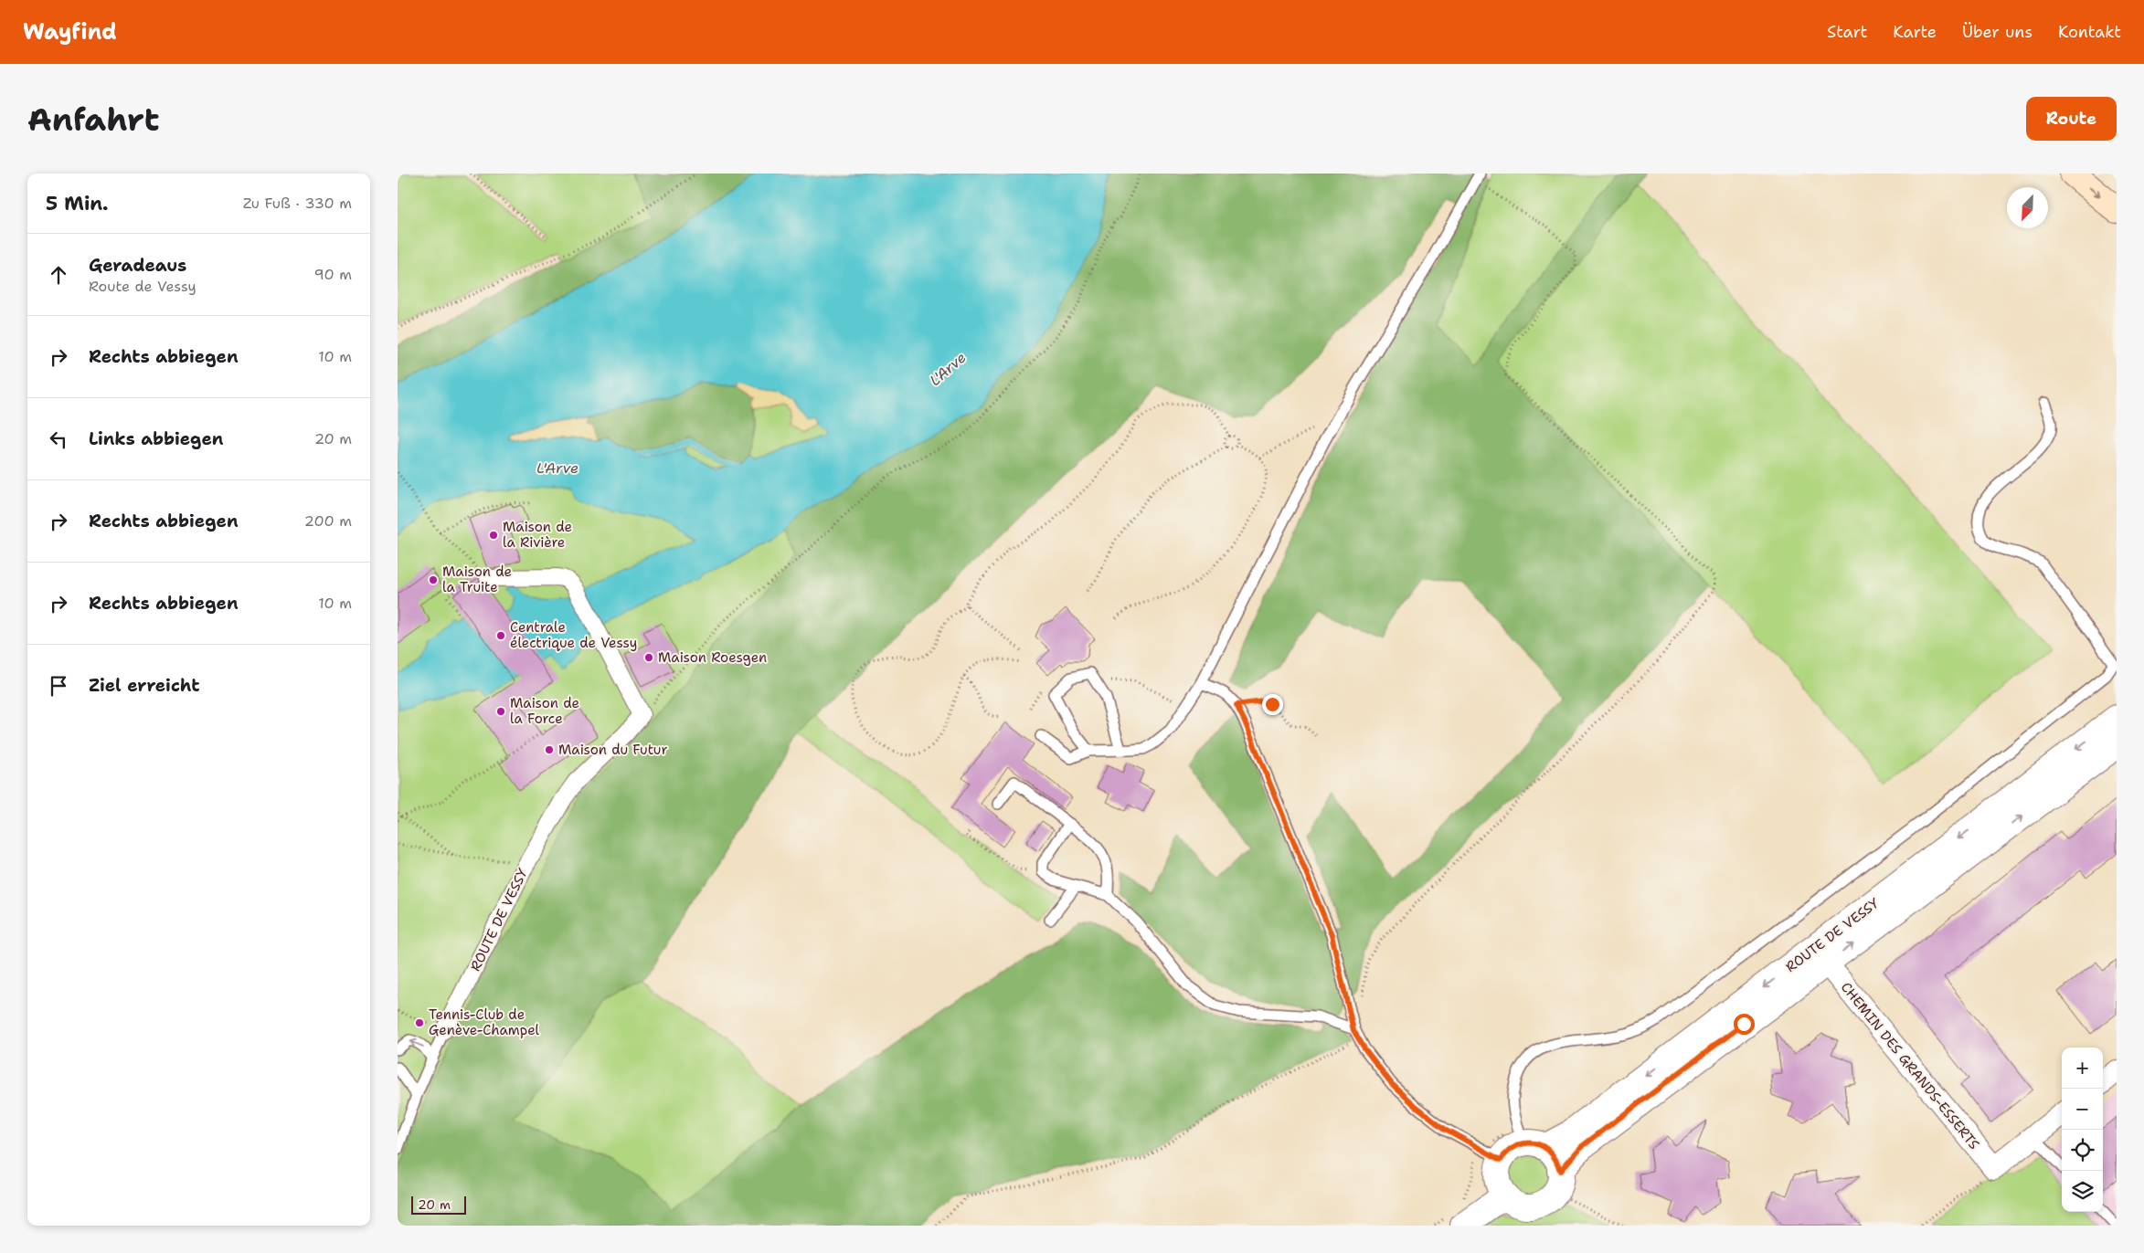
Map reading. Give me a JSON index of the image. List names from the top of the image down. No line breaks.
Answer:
{"streets":{"street":["ROUTE DE VESSY","CHEMIN DES GRANDS-ESSERTS"]},"crossings":[["ROUTE DE VESSY","CHEMIN DES GRANDS-ESSERTS"]],"water":["L'Arve"],"places":["Maison de la Rivière","Maison de la Truite","Centrale électrique de Vessy","Maison Roesgen","Maison de la Force","Maison du Futur","Tennis-Club de Genève-Champel"],"scale_bar":"20 m","north":"bottom left","page":{"header":"Wayfind","nav":["Start","Karte","Über uns","Kontakt"],"buttons":"Route","title":"Anfahrt","heading":["5 Min.","Zu Fuß · 330 m"],"list":[["Geradeaus","Route de Vessy","90 m"],["Rechts abbiegen","10 m"],["Links abbiegen","20 m"],["Rechts abbiegen","200 m"],["Rechts abbiegen","10 m"],"Ziel erreicht"],"map_buttons":["+","−"],"scale":"20 m"}}
